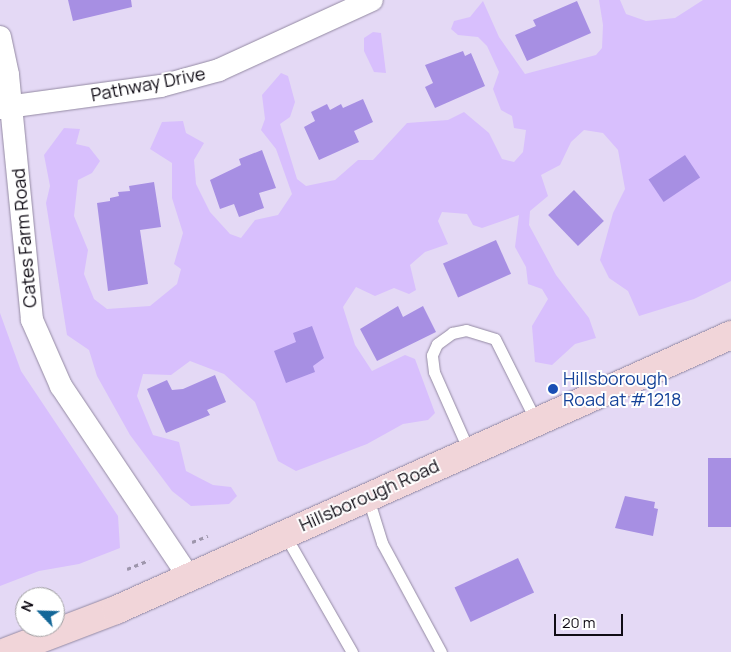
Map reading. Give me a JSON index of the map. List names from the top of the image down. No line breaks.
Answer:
{"streets":{"main road":["Hillsborough Road"],"street":["Pathway Drive","Cates Farm Road"]},"crossings":[["Pathway Drive","Cates Farm Road"],["Cates Farm Road","Hillsborough Road"]],"places":["Hillsborough Road at #1218"],"scale_bar":"20 m","north":"top left"}
